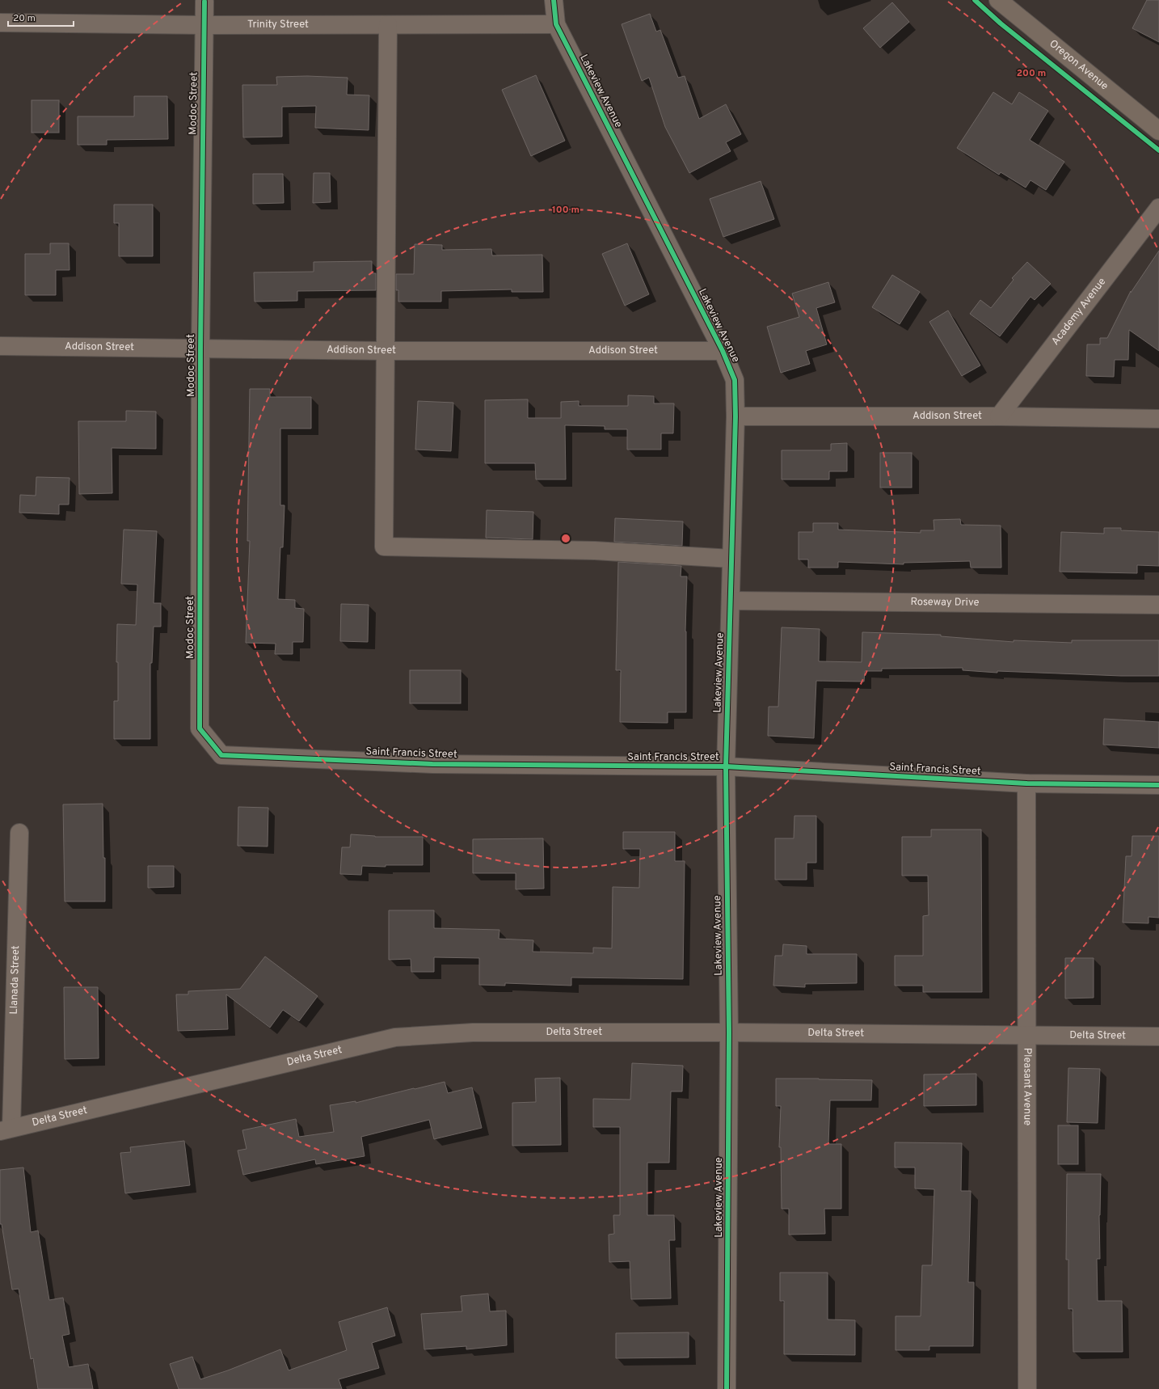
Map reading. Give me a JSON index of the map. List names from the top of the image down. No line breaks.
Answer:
{"streets":{"main road":["Oregon Avenue"],"street":["Trinity Street","Lakeview Avenue","Modoc Street","Academy Avenue","Addison Street","Roseway Drive","Saint Francis Street","Llanada Street","Delta Street","Pleasant Avenue"]},"crossings":[["Trinity Street","Lakeview Avenue"],["Trinity Street","Modoc Street"],["Lakeview Avenue","Addison Street"],["Lakeview Avenue","Roseway Drive"],["Lakeview Avenue","Saint Francis Street"],["Lakeview Avenue","Delta Street"],["Modoc Street","Addison Street"],["Modoc Street","Saint Francis Street"],["Academy Avenue","Addison Street"],["Saint Francis Street","Pleasant Avenue"],["Llanada Street","Delta Street"],["Delta Street","Pleasant Avenue"]],"scale_bar":"20 m","rings":["200 m","100 m"]}
